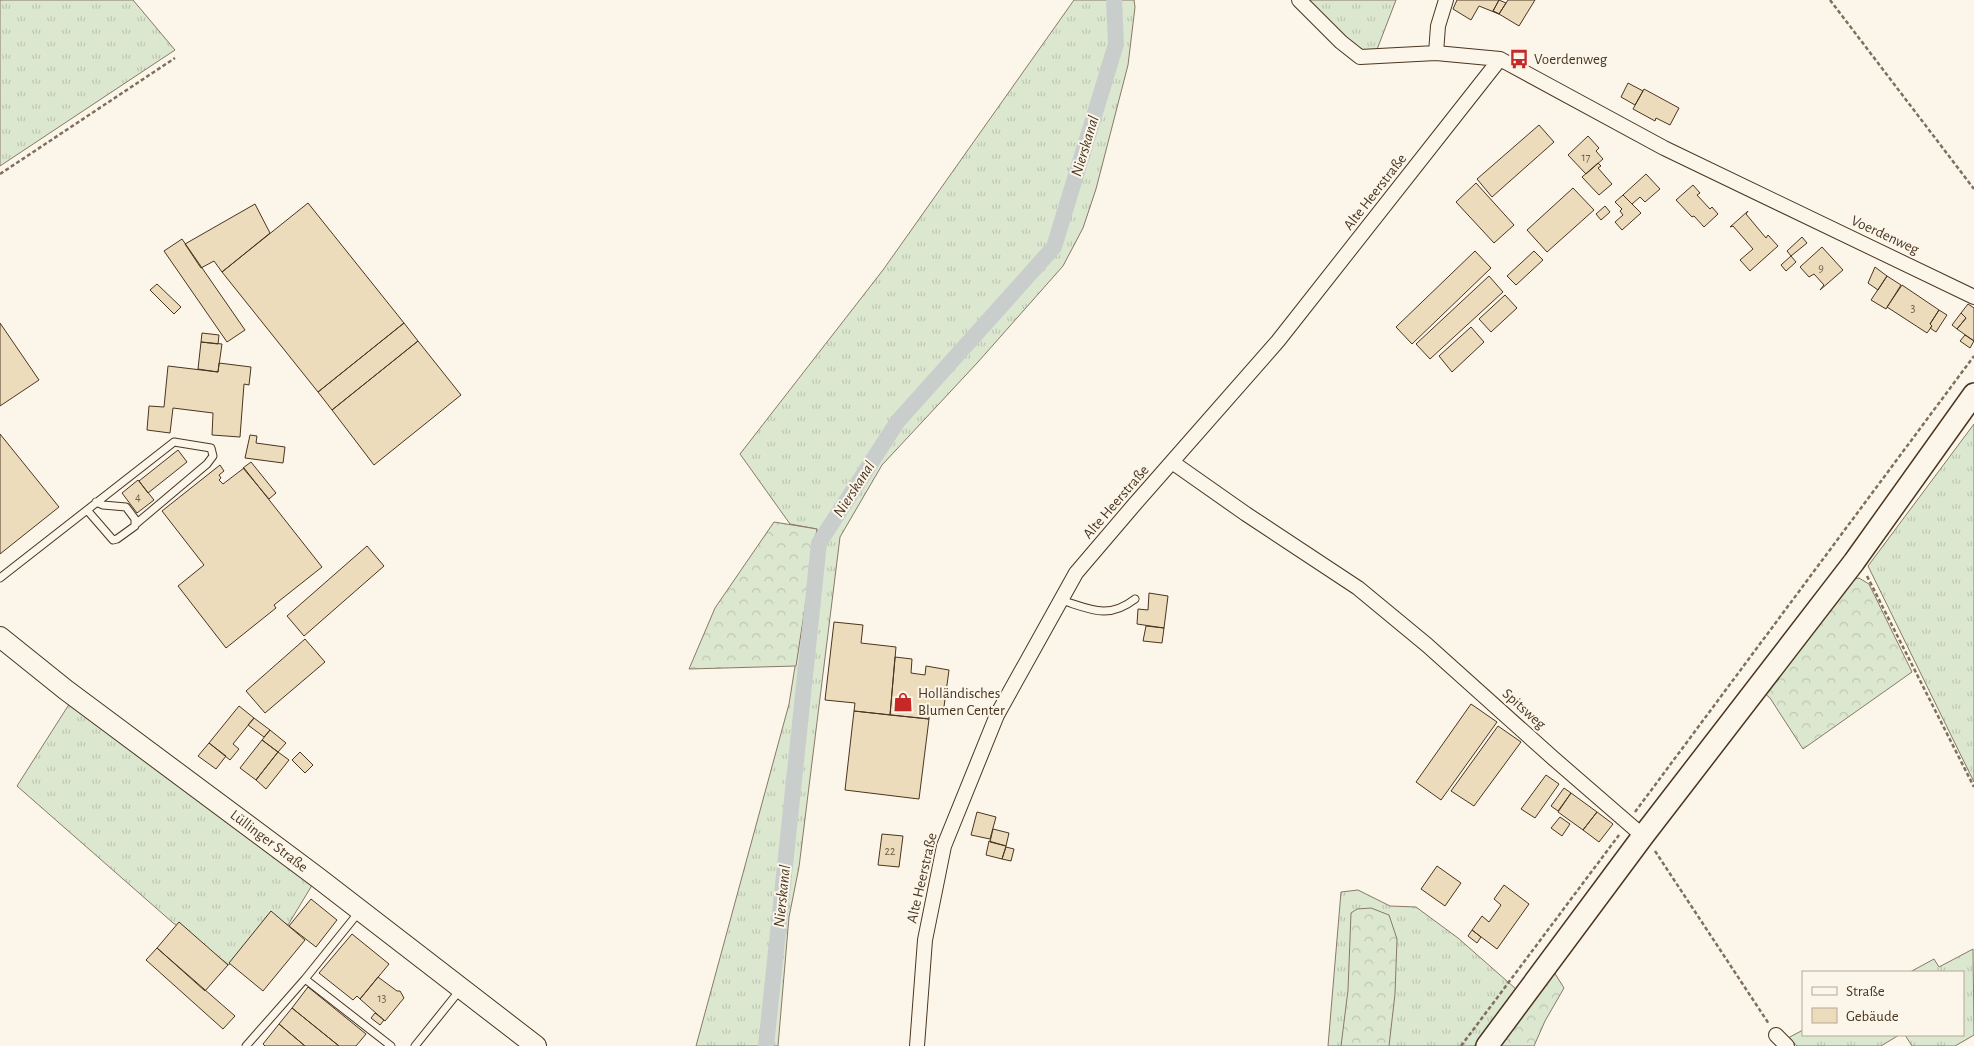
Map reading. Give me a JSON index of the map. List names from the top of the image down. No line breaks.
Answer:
{"streets":{"street":["Alte Heerstraße","Voerdenweg","Spitsweg","Lüllinger Straße"]},"crossings":[["Alte Heerstraße","Voerdenweg"],["Alte Heerstraße","Spitsweg"]],"water":["Nierskanal"],"places":{"bus stop":["Voerdenweg"],"shop":["Holländisches Blumen Center"]},"house_numbers":["17","9","3","4","22","13"],"legend":["Straße","Gebäude"]}
